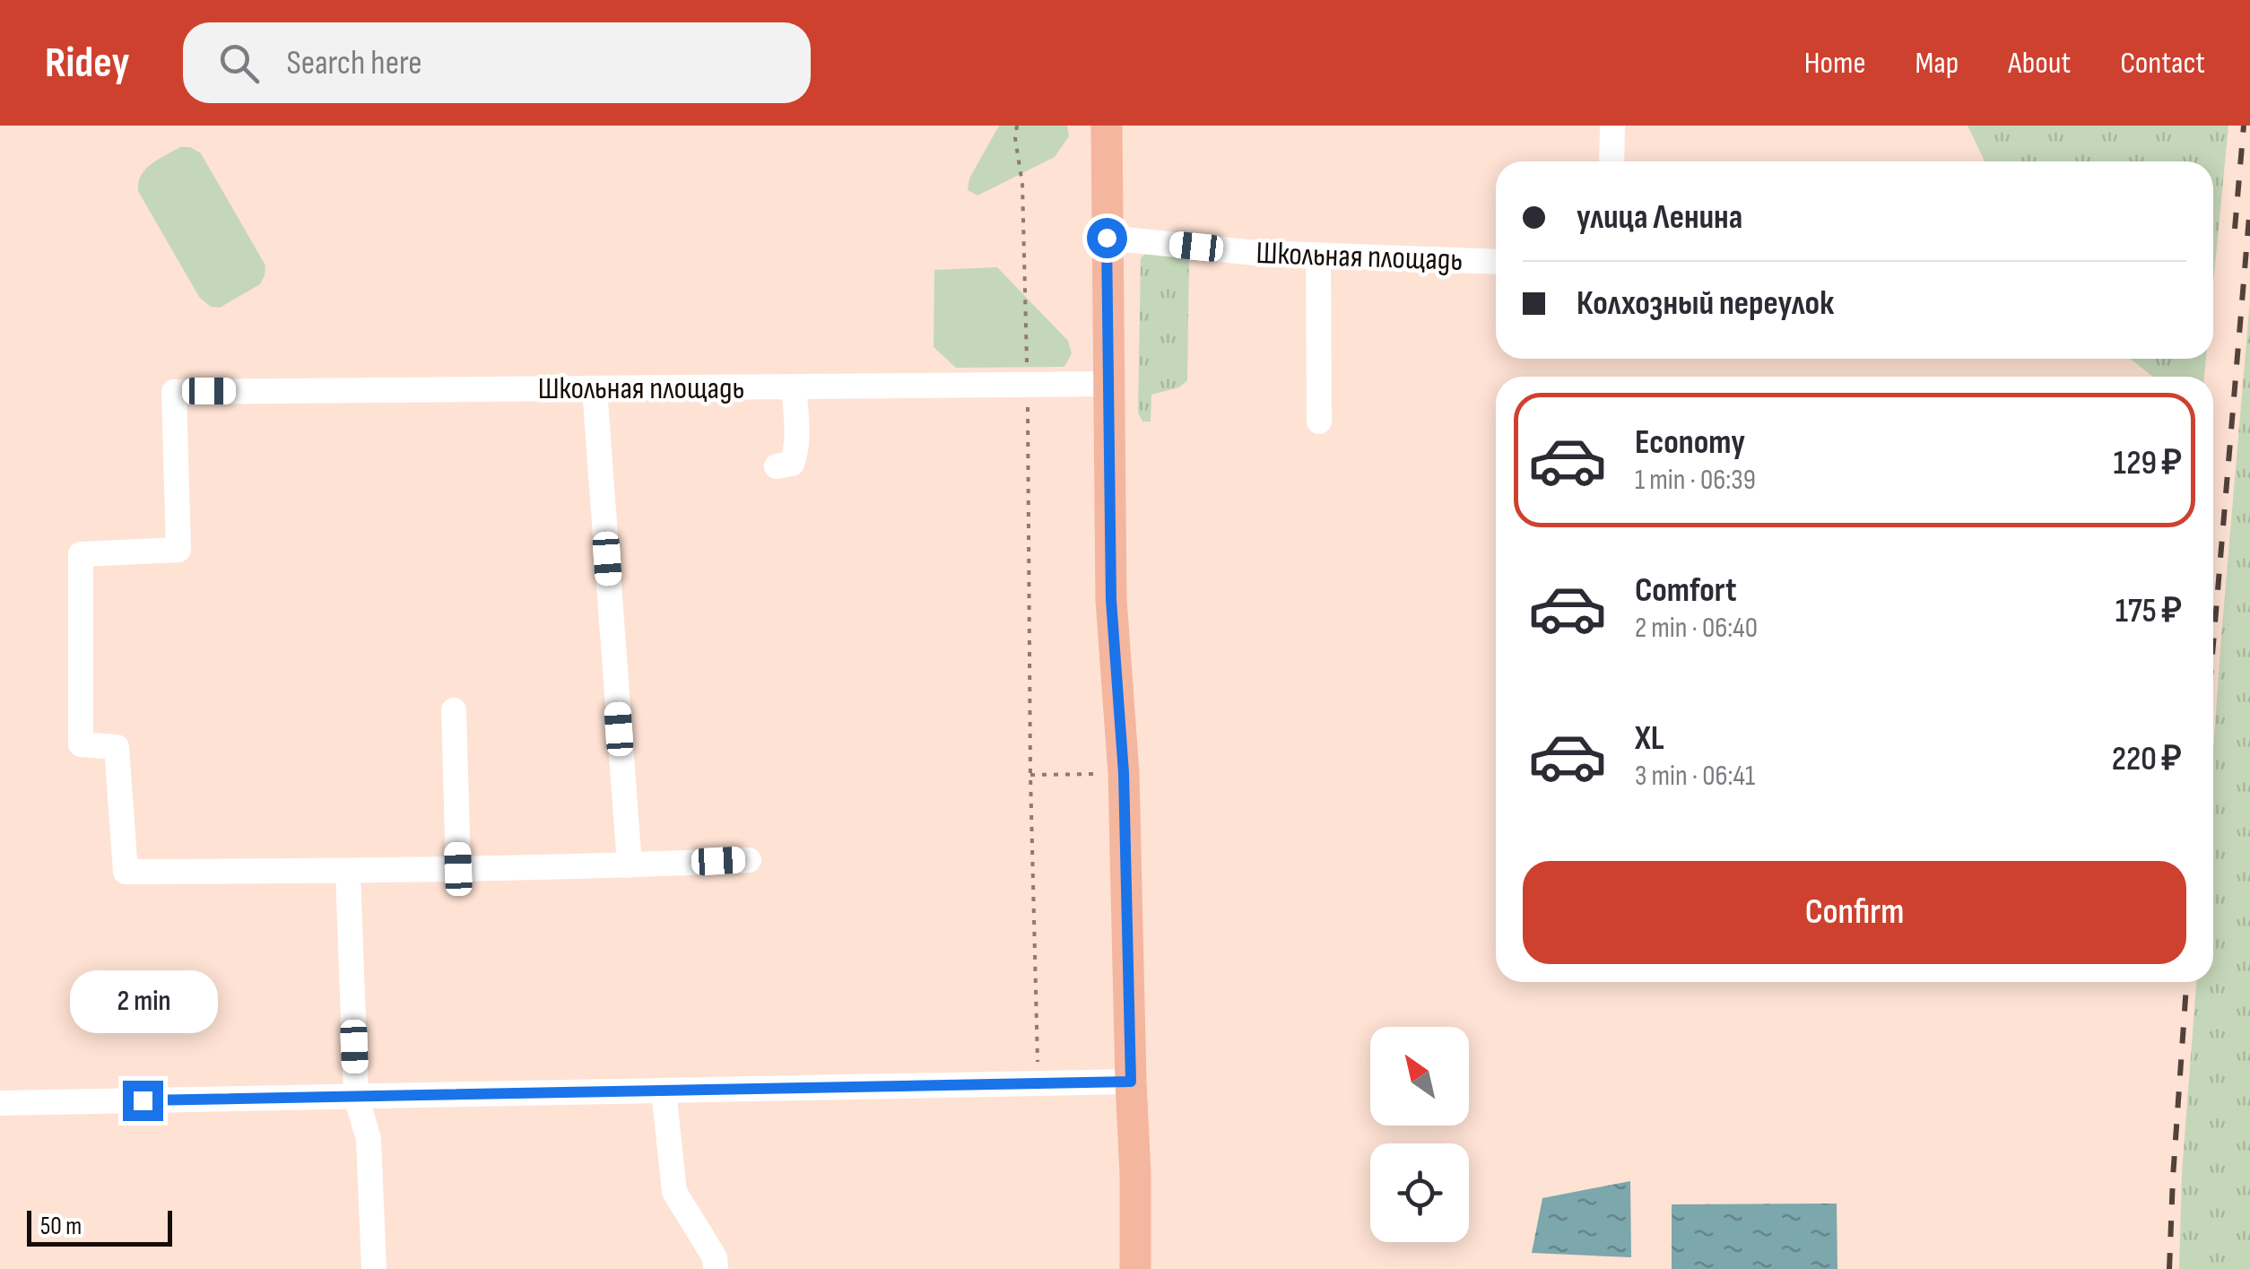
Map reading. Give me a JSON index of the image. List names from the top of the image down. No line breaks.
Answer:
{"streets":{"street":["Школьная площадь"]},"scale_bar":"50 m","north":"top left","page":{"header":"Ridey","search":"Search here","nav":["Home","Map","About","Contact"],"banner":["улица Ленина","Колхозный переулок"],"list":[{"name":"Economy","note":"1 min · 06:39","value":"129 ₽"},{"name":"Comfort","note":"2 min · 06:40","value":"175 ₽"},{"name":"XL","note":"3 min · 06:41","value":"220 ₽"}],"buttons":"Confirm","bubble":"2 min","scale":"50 m"}}
